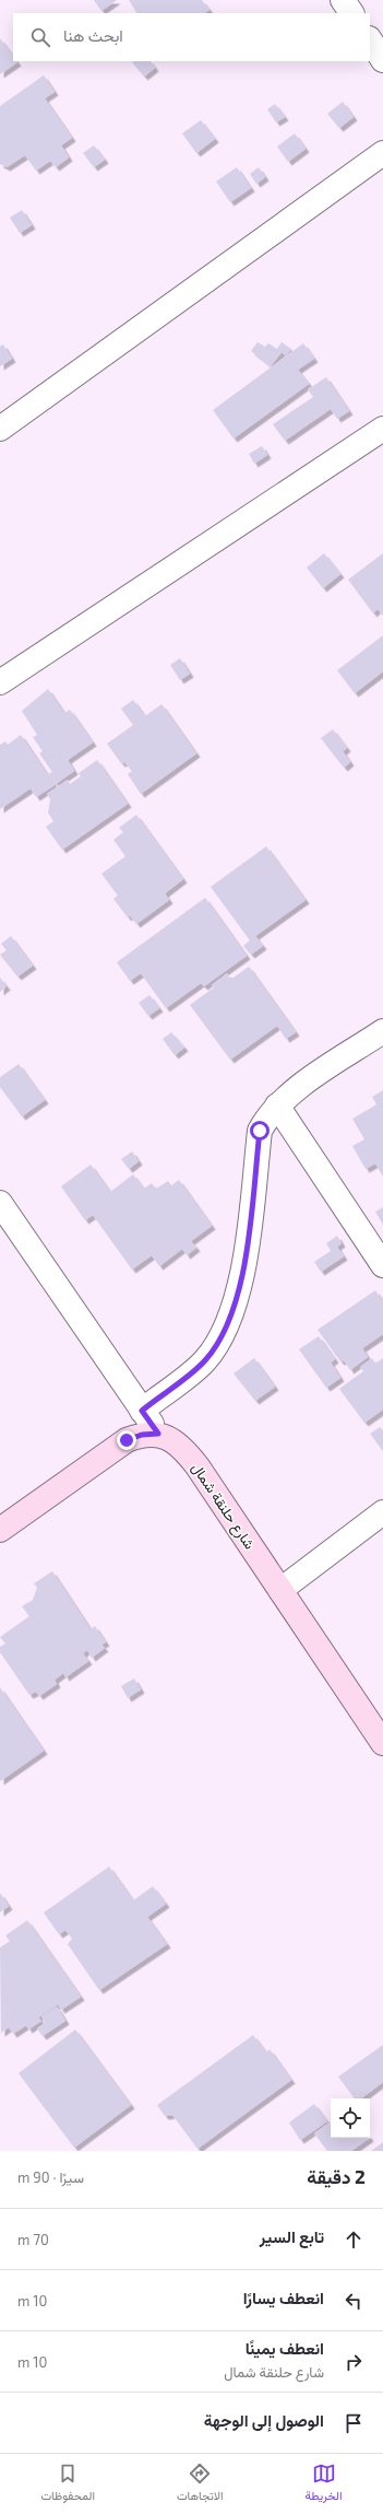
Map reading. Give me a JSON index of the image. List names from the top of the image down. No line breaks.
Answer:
{"streets":{"street":["شارع حلنقة شمال"]},"page":{"search":"ابحث هنا","heading":["2 دقيقة","سيرًا · 90 m"],"list":[["تابع السير","70 m"],["انعطف يسارًا","10 m"],["انعطف يمينًا","شارع حلنقة شمال","10 m"],"الوصول إلى الوجهة"],"nav":["الخريطة","الاتجاهات","المحفوظات"]}}
